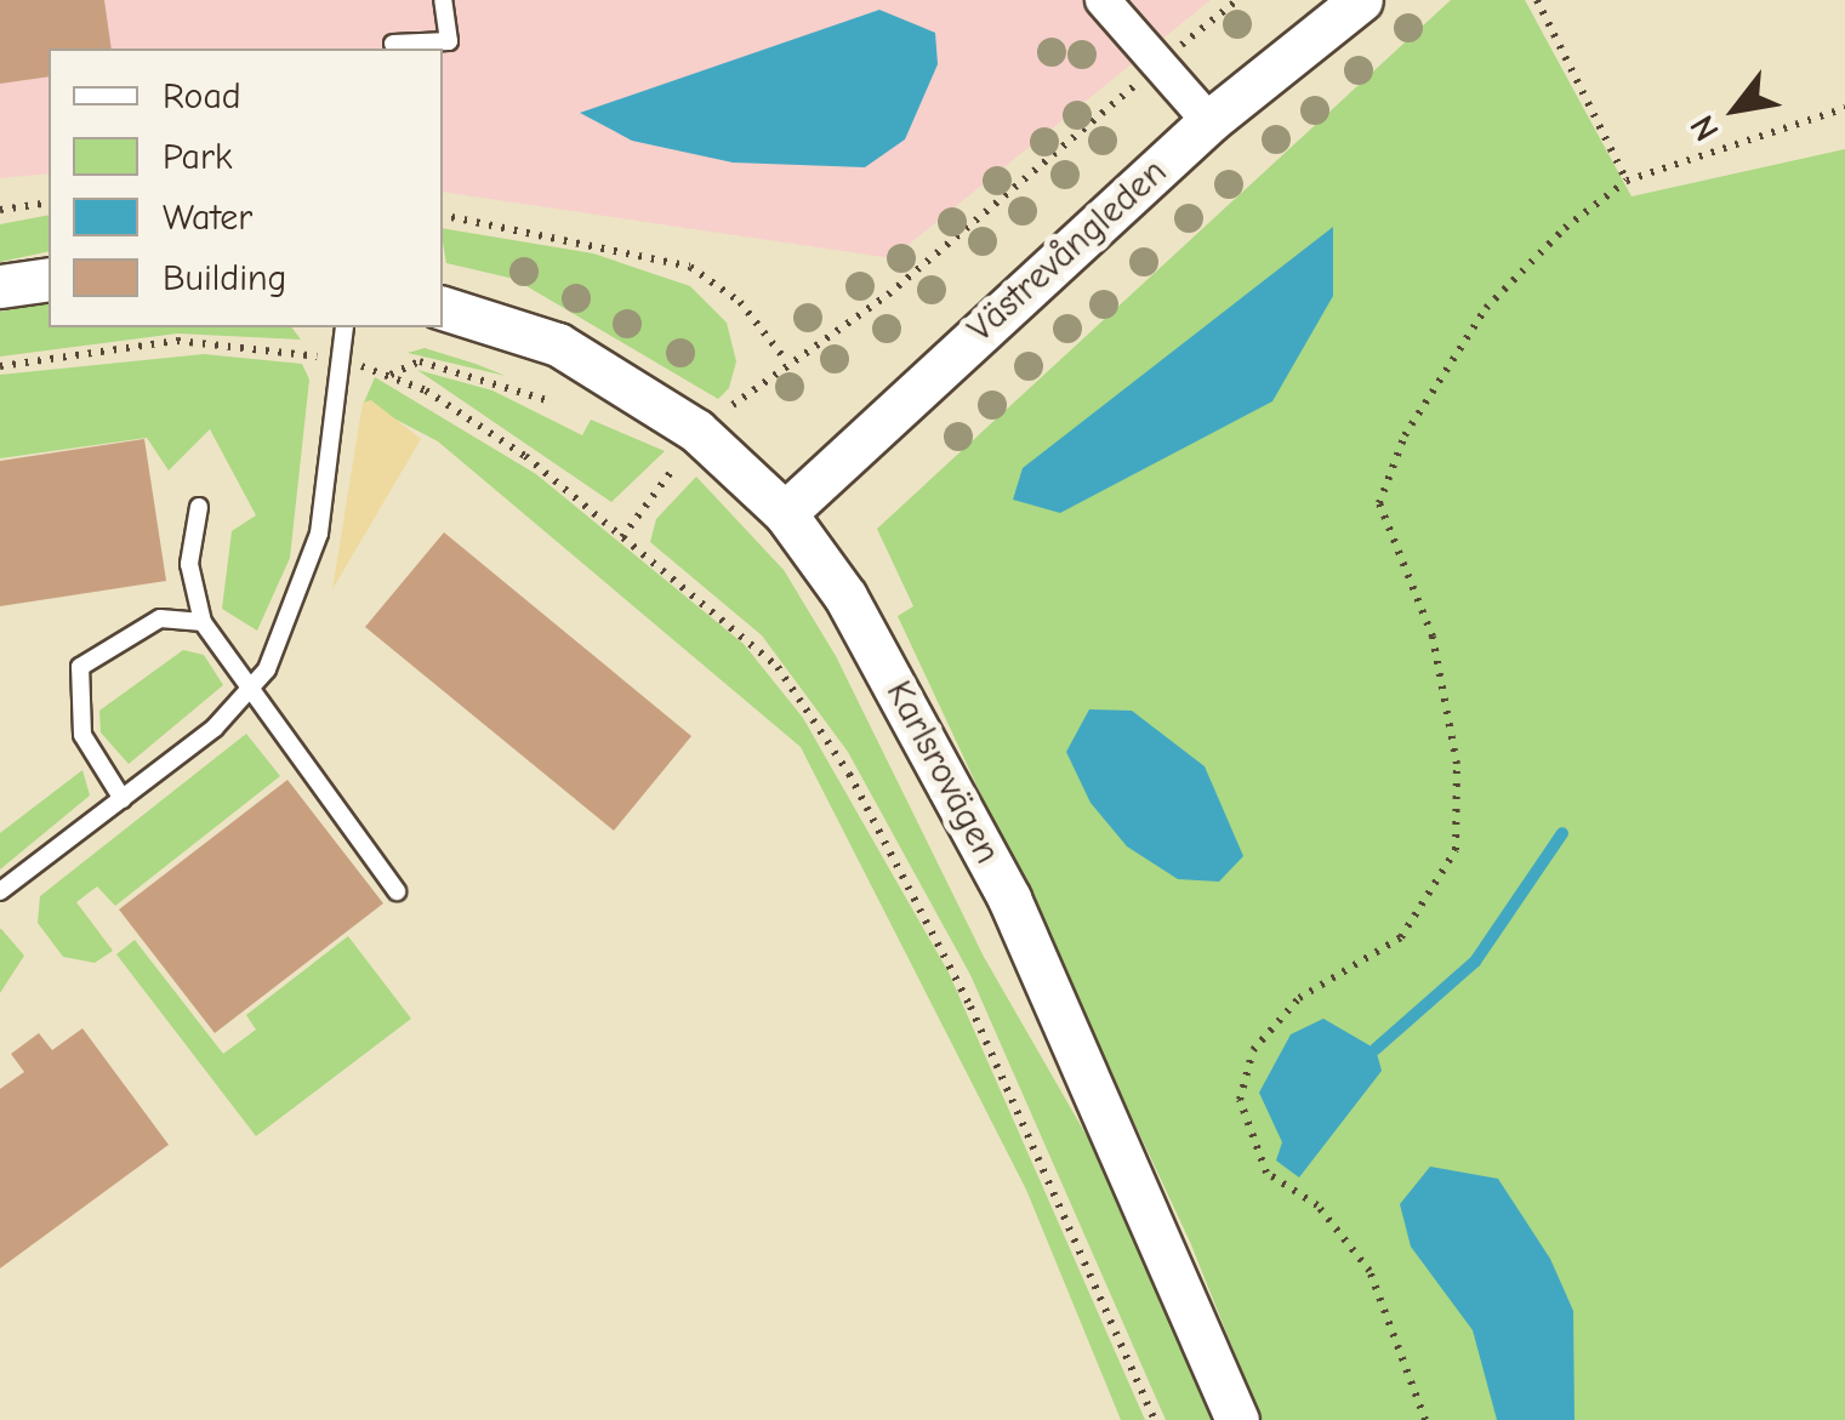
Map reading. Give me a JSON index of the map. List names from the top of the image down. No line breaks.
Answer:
{"streets":{"street":["Västrevångleden","Karlsrovägen"]},"crossings":[["Västrevångleden","Karlsrovägen"]],"legend":["Road","Park","Water","Building"],"north":"bottom left"}
